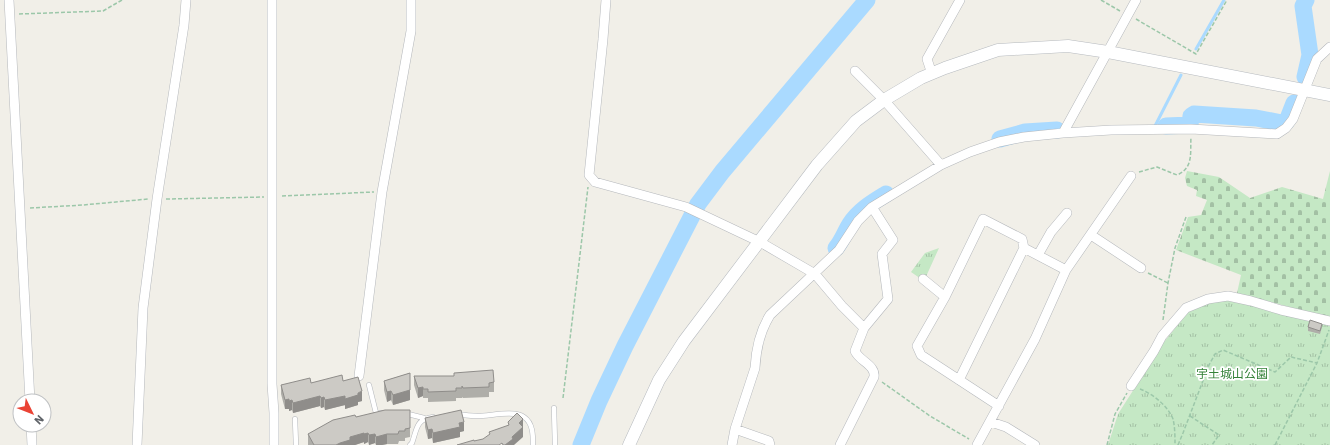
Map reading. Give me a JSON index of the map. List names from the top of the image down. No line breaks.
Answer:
{"parks":["宇土城山公園"],"north":"bottom right"}
